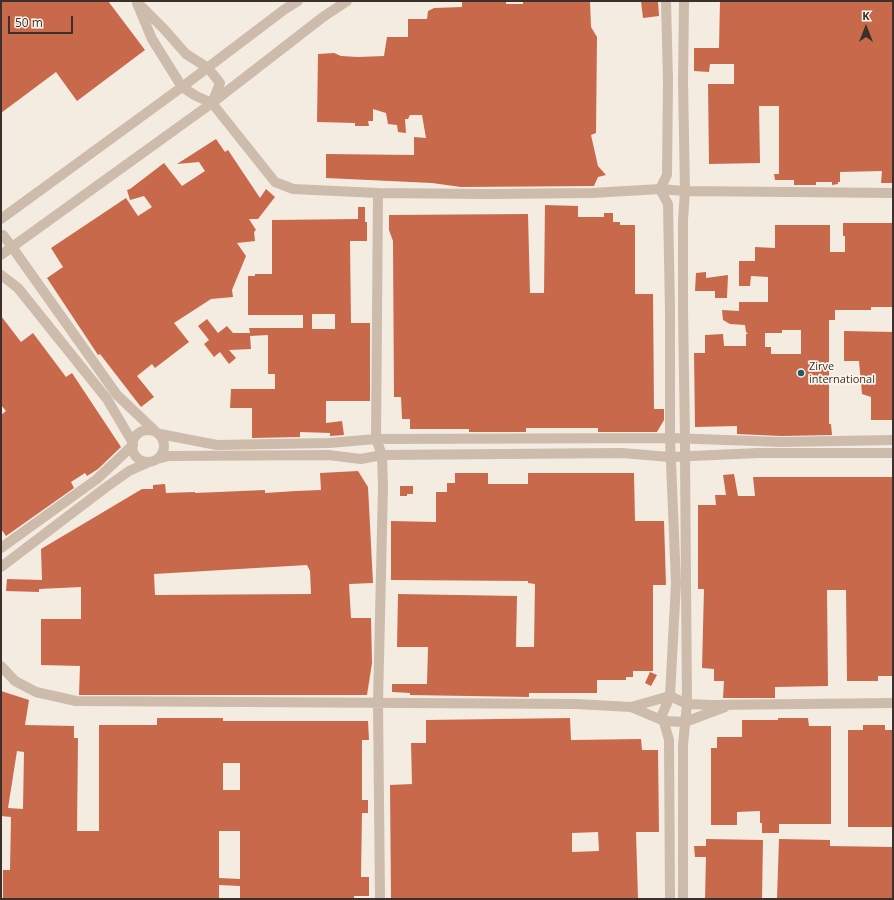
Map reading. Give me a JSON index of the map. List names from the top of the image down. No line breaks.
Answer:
{"places":["Zirve international"],"scale_bar":"50 m","north":"top"}
